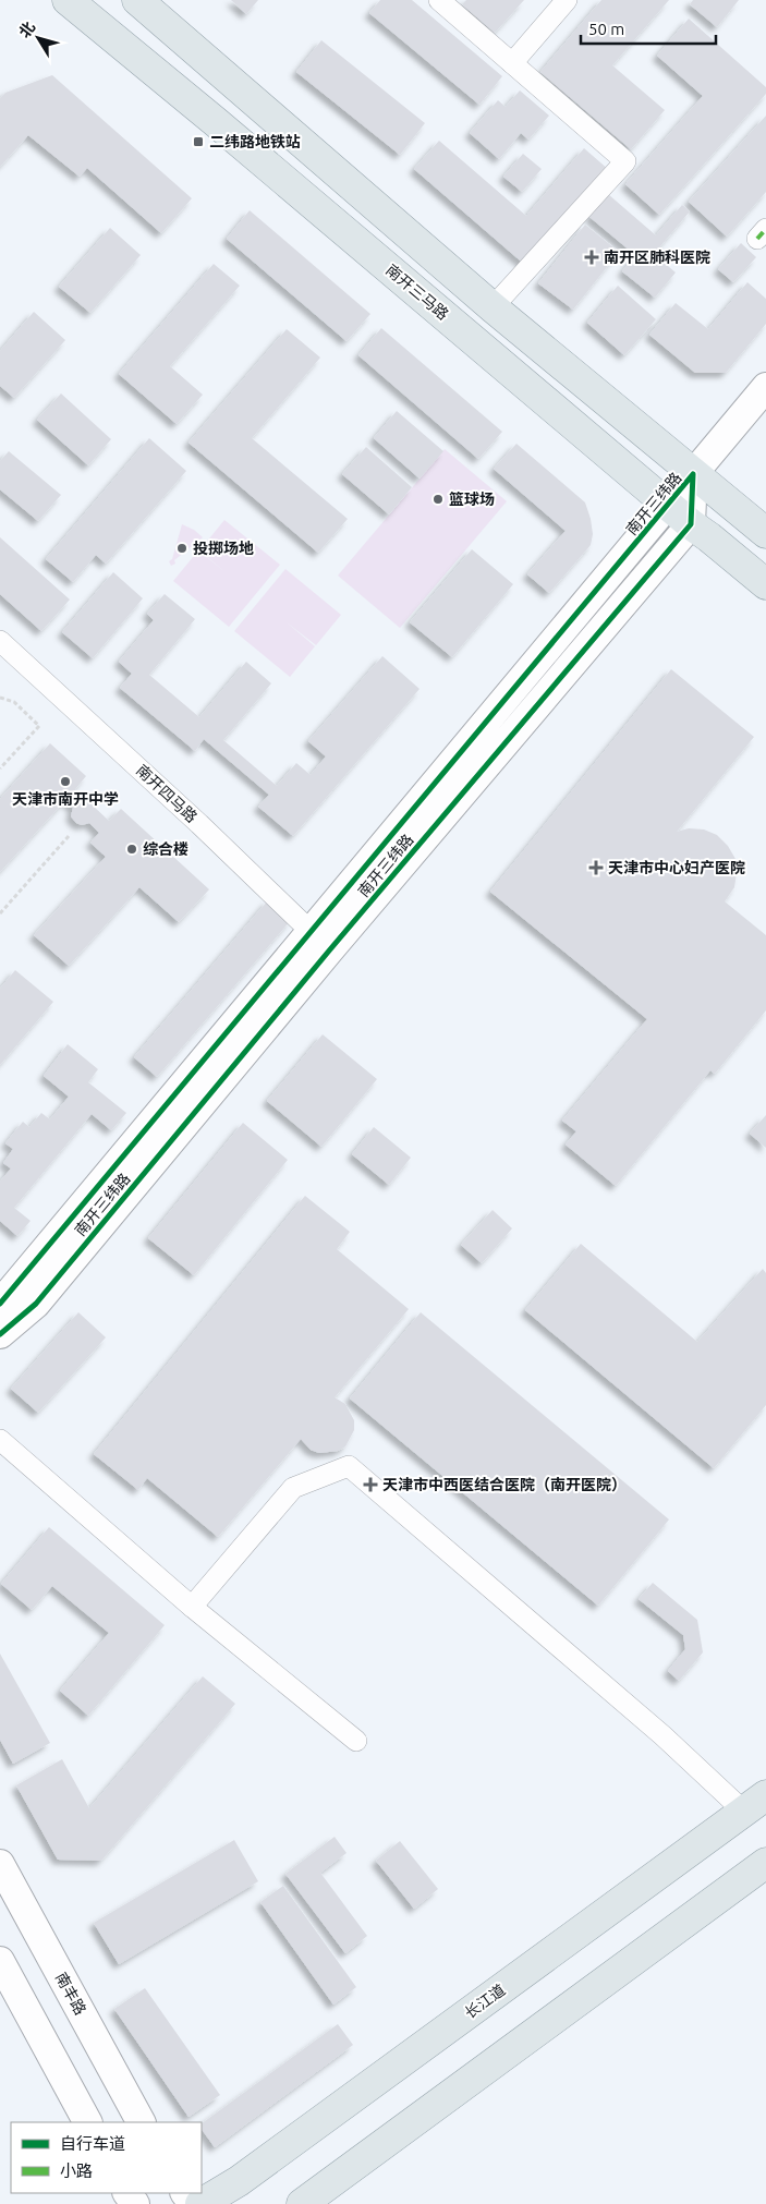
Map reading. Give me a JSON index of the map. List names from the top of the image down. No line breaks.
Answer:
{"streets":{"main road":["南开三马路","长江道"],"street":["南开三纬路","南开四马路","南丰路"]},"crossings":[["南开三马路","南开三纬路"],["南开三纬路","南开四马路"]],"places":{"transit":["二纬路地铁站"],"health":["南开区肺科医院","天津市中心妇产医院","天津市中西医结合医院（南开医院）"],"other":["篮球场","投掷场地","天津市南开中学","综合楼"]},"legend":["自行车道","小路"],"scale_bar":"50 m","north":"top left"}
